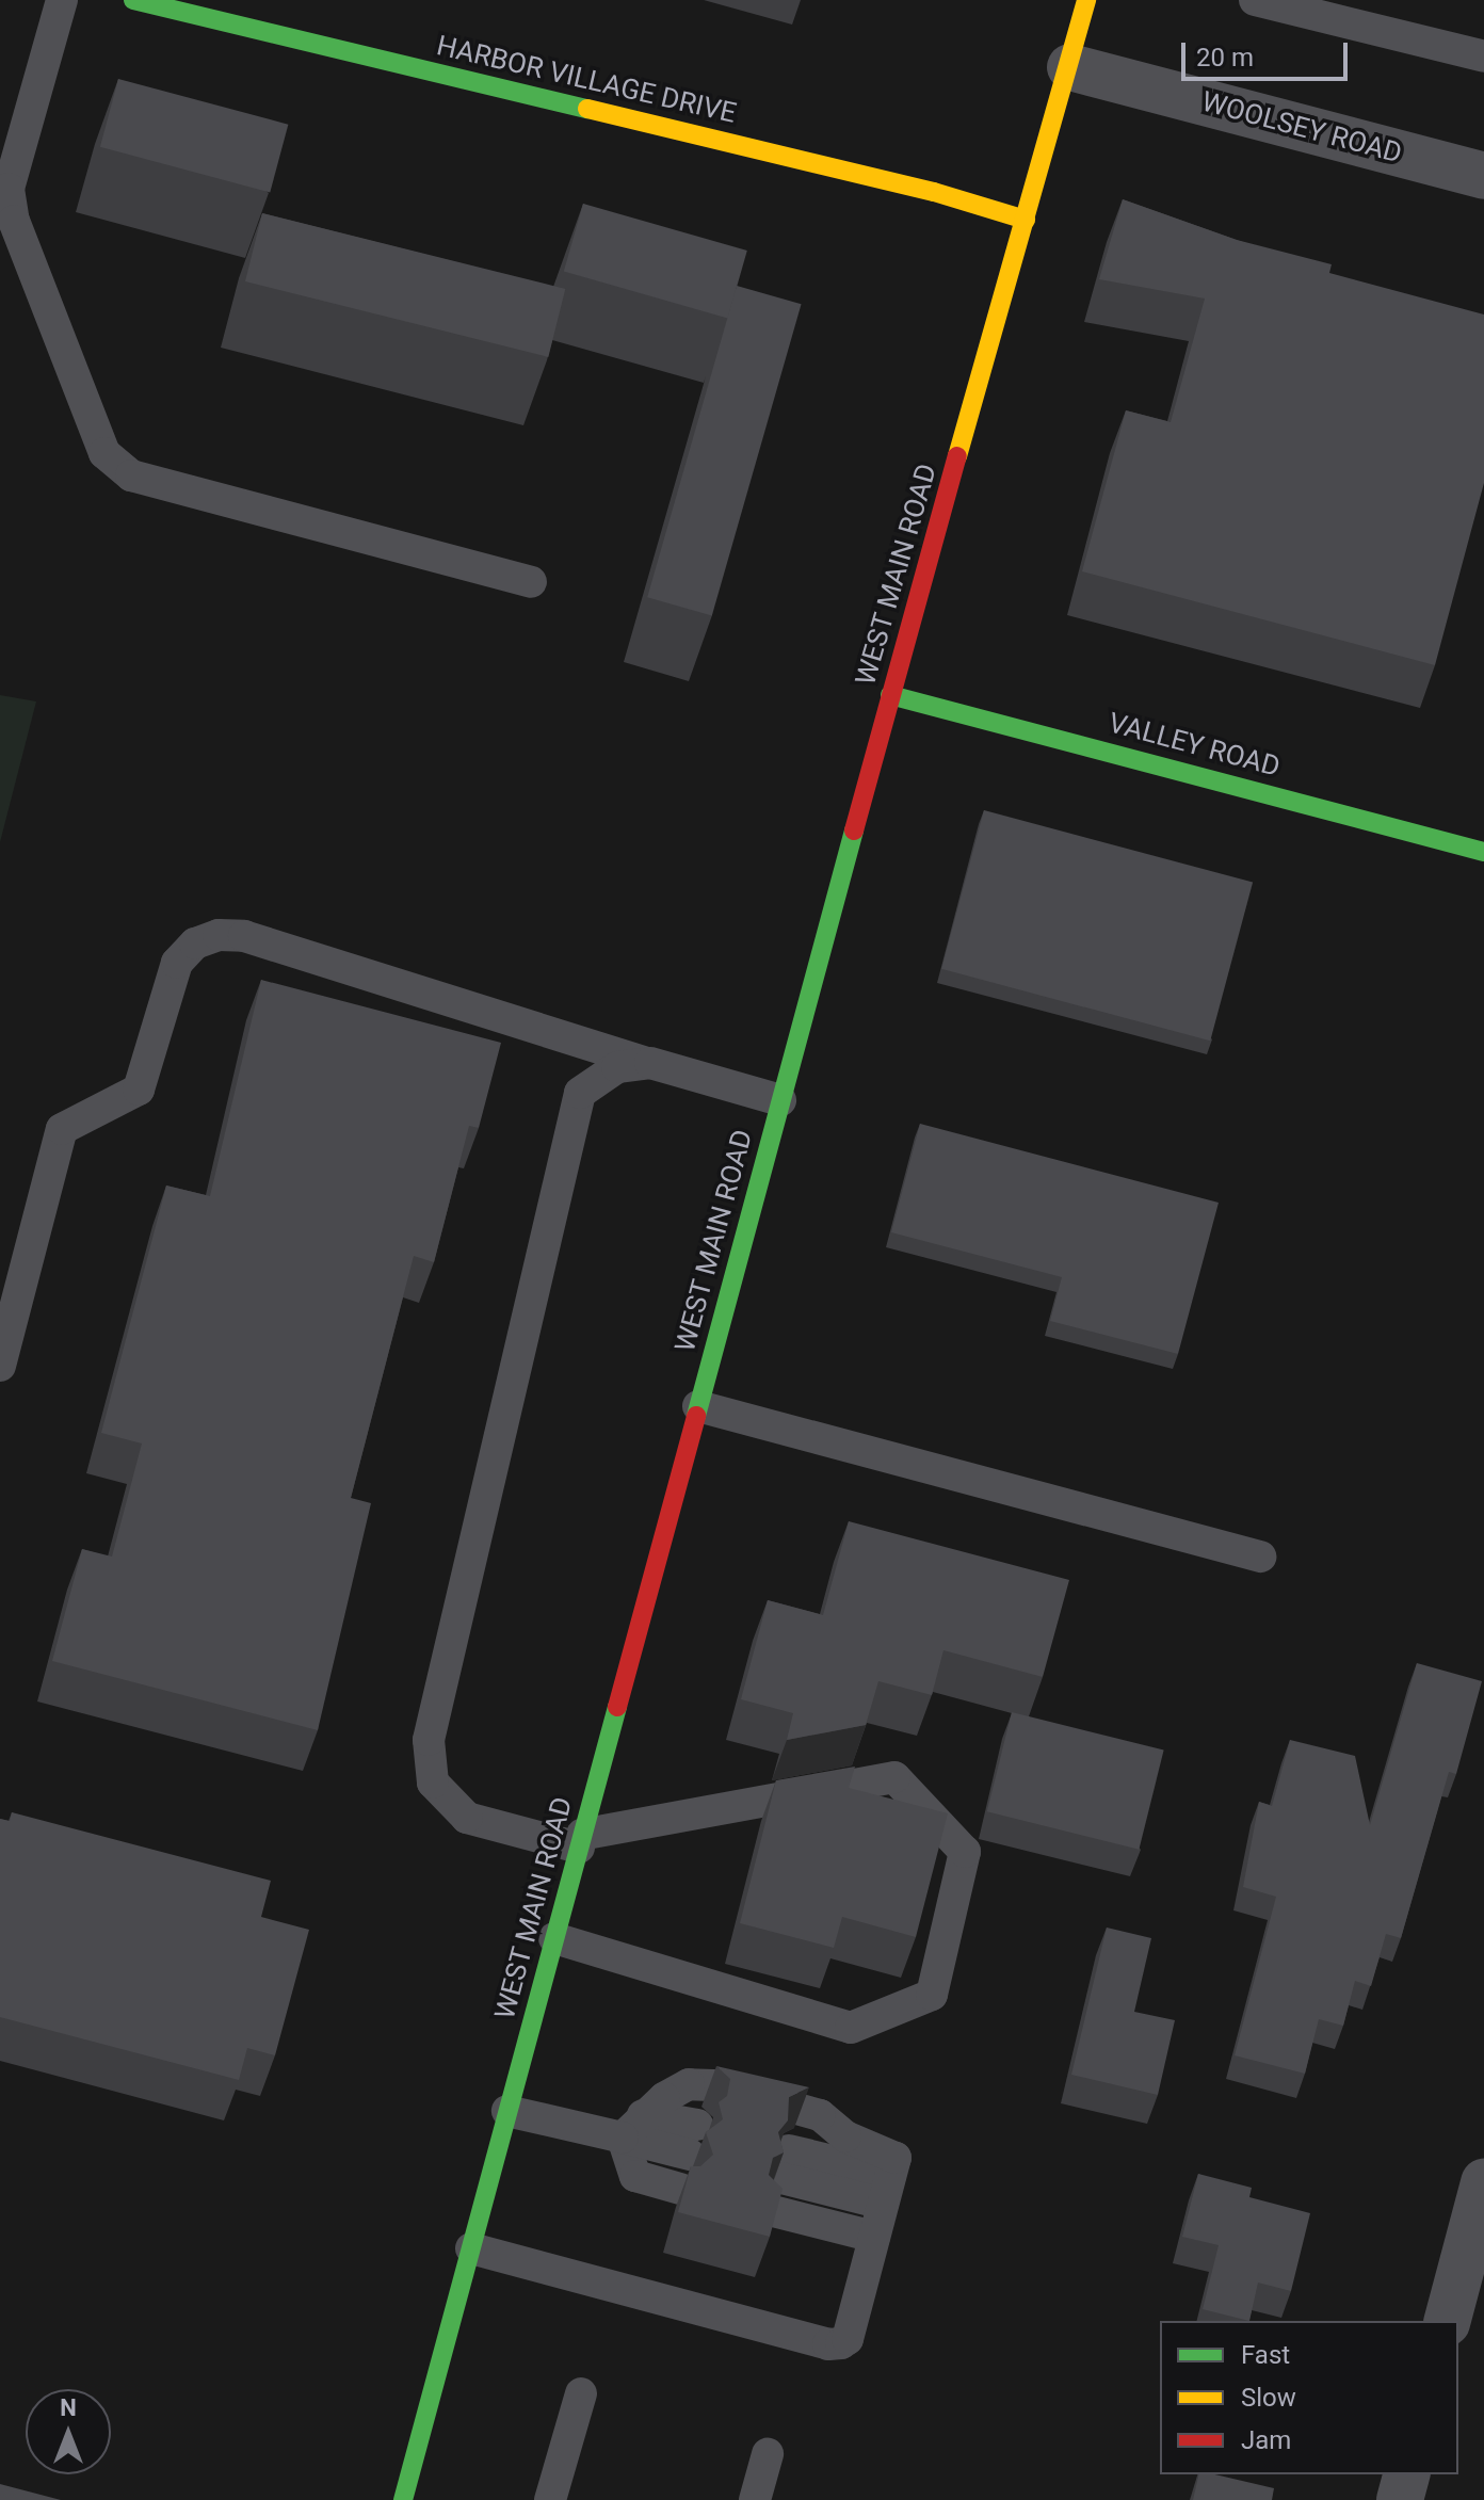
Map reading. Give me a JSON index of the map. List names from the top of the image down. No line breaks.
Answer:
{"streets":{"main road":["HARBOR VILLAGE DRIVE","WEST MAIN ROAD","VALLEY ROAD"],"street":["WOOLSEY ROAD"]},"crossings":[["HARBOR VILLAGE DRIVE","WEST MAIN ROAD"],["WOOLSEY ROAD","WEST MAIN ROAD"],["WEST MAIN ROAD","VALLEY ROAD"]],"legend":["Fast","Slow","Jam"],"scale_bar":"20 m","north":"top"}
